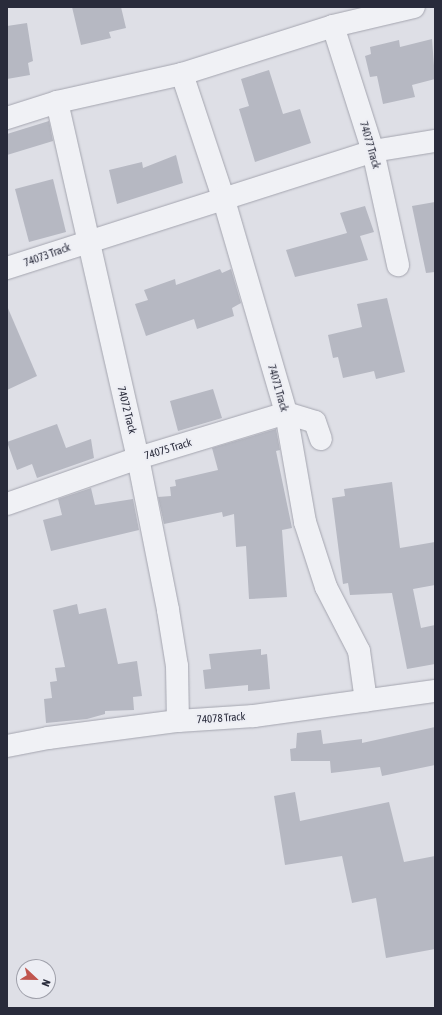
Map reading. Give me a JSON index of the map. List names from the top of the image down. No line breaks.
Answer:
{"streets":{"street":["74077 Track","74073 Track","74071 Track","74072 Track","74075 Track","74078 Track"]},"crossings":[["74077 Track","74073 Track"],["74073 Track","74071 Track"],["74073 Track","74072 Track"],["74071 Track","74075 Track"],["74071 Track","74078 Track"],["74072 Track","74075 Track"],["74072 Track","74078 Track"]],"north":"right"}
